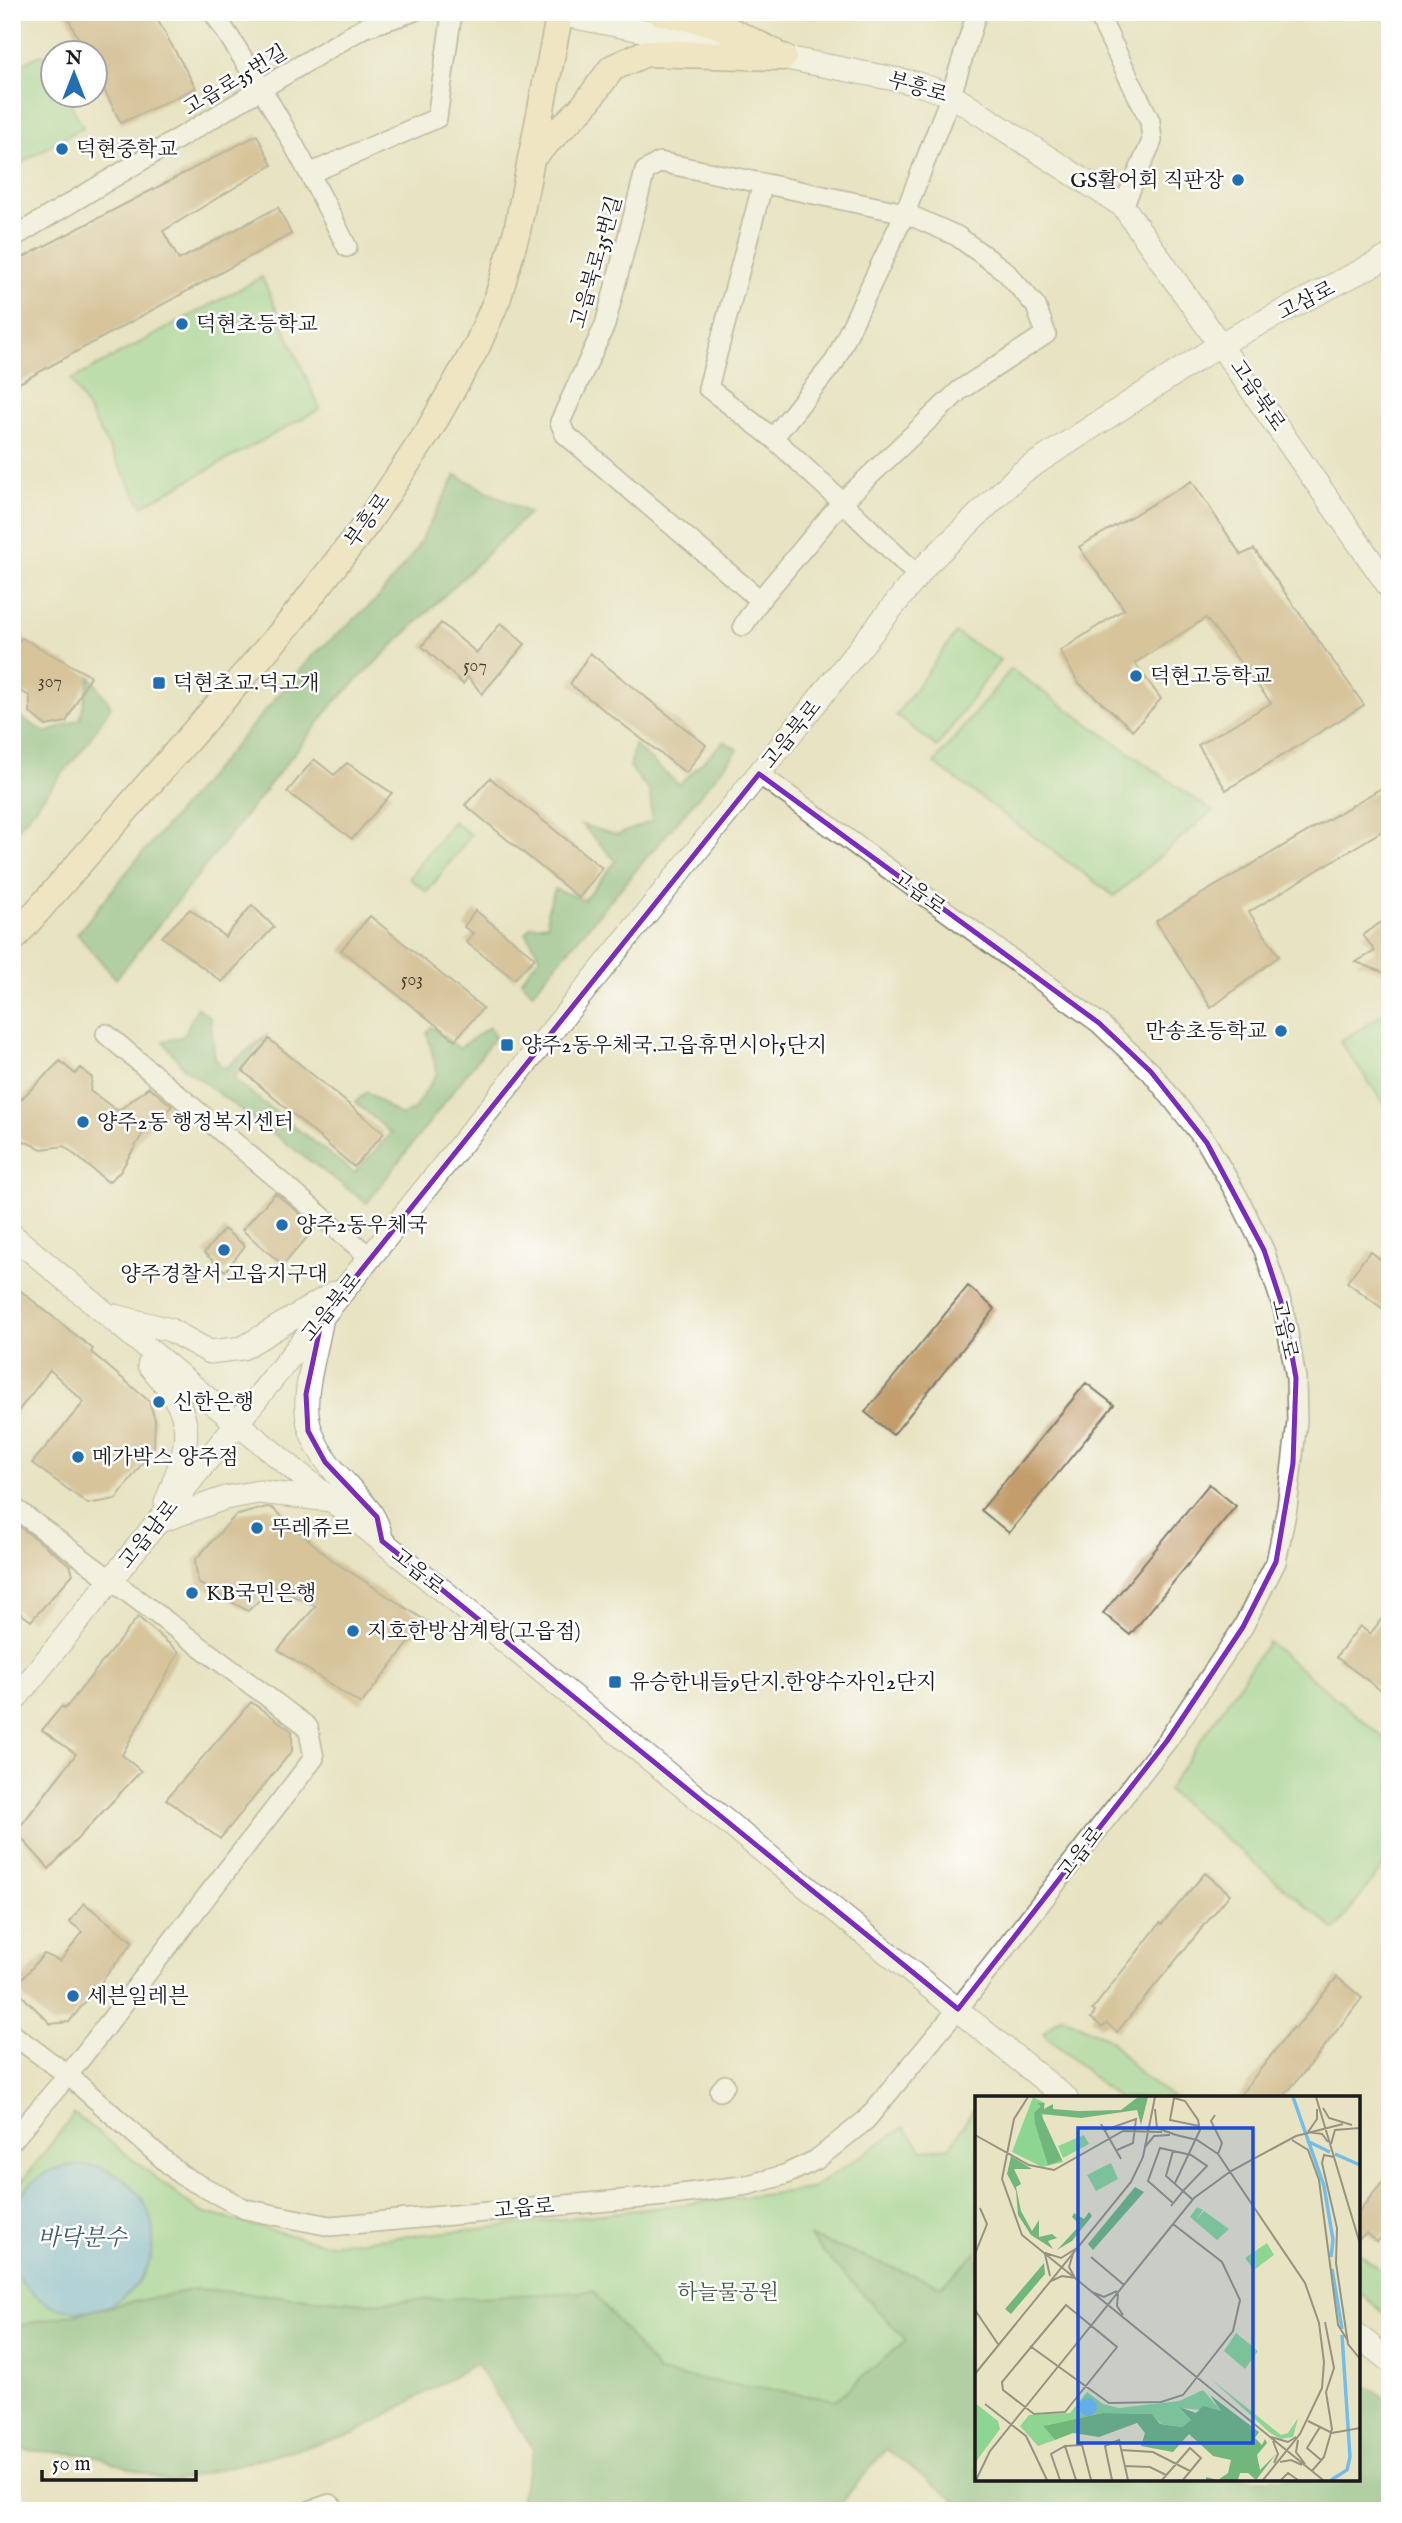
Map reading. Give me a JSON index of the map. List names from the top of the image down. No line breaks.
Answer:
{"streets":{"main road":["부흥로"],"street":["고읍로35번길","고읍북로35번길","고삼로","고읍북로","고읍로","고읍남로"]},"crossings":[["부흥로","고삼로"],["부흥로","고읍북로"],["고삼로","고읍북로"],["고읍북로","고읍로"],["고읍북로","고읍남로"],["고읍로","고읍남로"]],"water":["바닥분수"],"parks":["하늘물공원"],"places":{"other":["덕현중학교","GS활어회 직판장","덕현초등학교","덕현고등학교","만송초등학교","양주2동 행정복지센터","양주2동우체국","양주경찰서 고읍지구대","신한은행","메가박스 양주점","뚜레쥬르","KB국민은행","지호한방삼계탕(고읍점)","세븐일레븐"],"transit":["덕현초교.덕고개","양주2동우체국.고읍휴먼시아5단지","유승한내들9단지.한양수자인2단지"]},"house_numbers":["507","307","503"],"scale_bar":"50 m","north":"top"}
